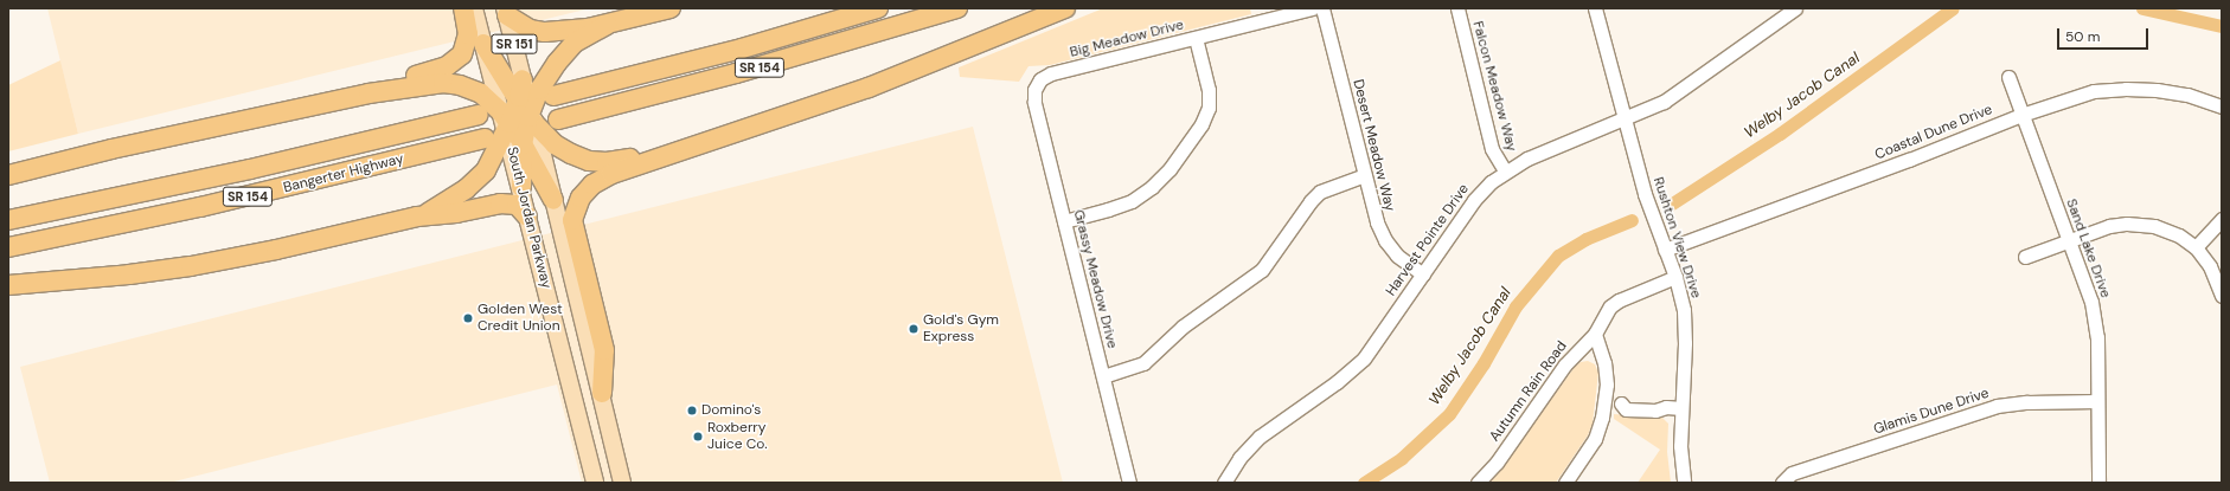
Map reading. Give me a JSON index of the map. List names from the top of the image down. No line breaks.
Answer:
{"streets":{"highway":["SR 154","Bangerter Highway"],"main road":["SR 151","South Jordan Parkway"],"street":["Big Meadow Drive","Falcon Meadow Way","Coastal Dune Drive","Desert Meadow Way","Rushton View Drive","Harvest Pointe Drive","Sand Lake Drive","Grassy Meadow Drive","Autumn Rain Road","Glamis Dune Drive"]},"crossings":[["Big Meadow Drive","Grassy Meadow Drive"],["Falcon Meadow Way","Harvest Pointe Drive"],["Coastal Dune Drive","Rushton View Drive"],["Coastal Dune Drive","Sand Lake Drive"],["Desert Meadow Way","Harvest Pointe Drive"],["Rushton View Drive","Harvest Pointe Drive"],["Rushton View Drive","Autumn Rain Road"],["Sand Lake Drive","Glamis Dune Drive"]],"water":["Welby Jacob Canal"],"places":["Golden West Credit Union","Gold's Gym Express","Domino's","Roxberry Juice Co."],"scale_bar":"50 m"}
